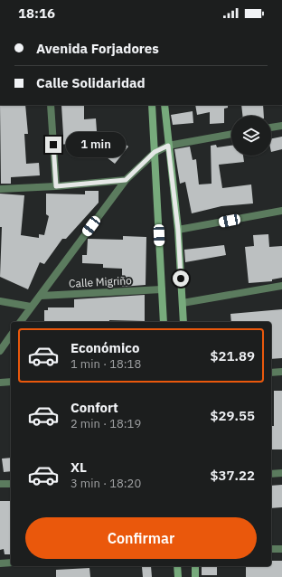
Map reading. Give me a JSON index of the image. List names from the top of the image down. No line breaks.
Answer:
{"streets":{"street":["Calle Migriño"]},"page":{"status":"18:16","banner":["Avenida Forjadores","Calle Solidaridad"],"bubble":"1 min","list":[{"name":"Económico","note":"1 min · 18:18","value":"$21.89"},{"name":"Confort","note":"2 min · 18:19","value":"$29.55"},{"name":"XL","note":"3 min · 18:20","value":"$37.22"}],"buttons":"Confirmar"}}
